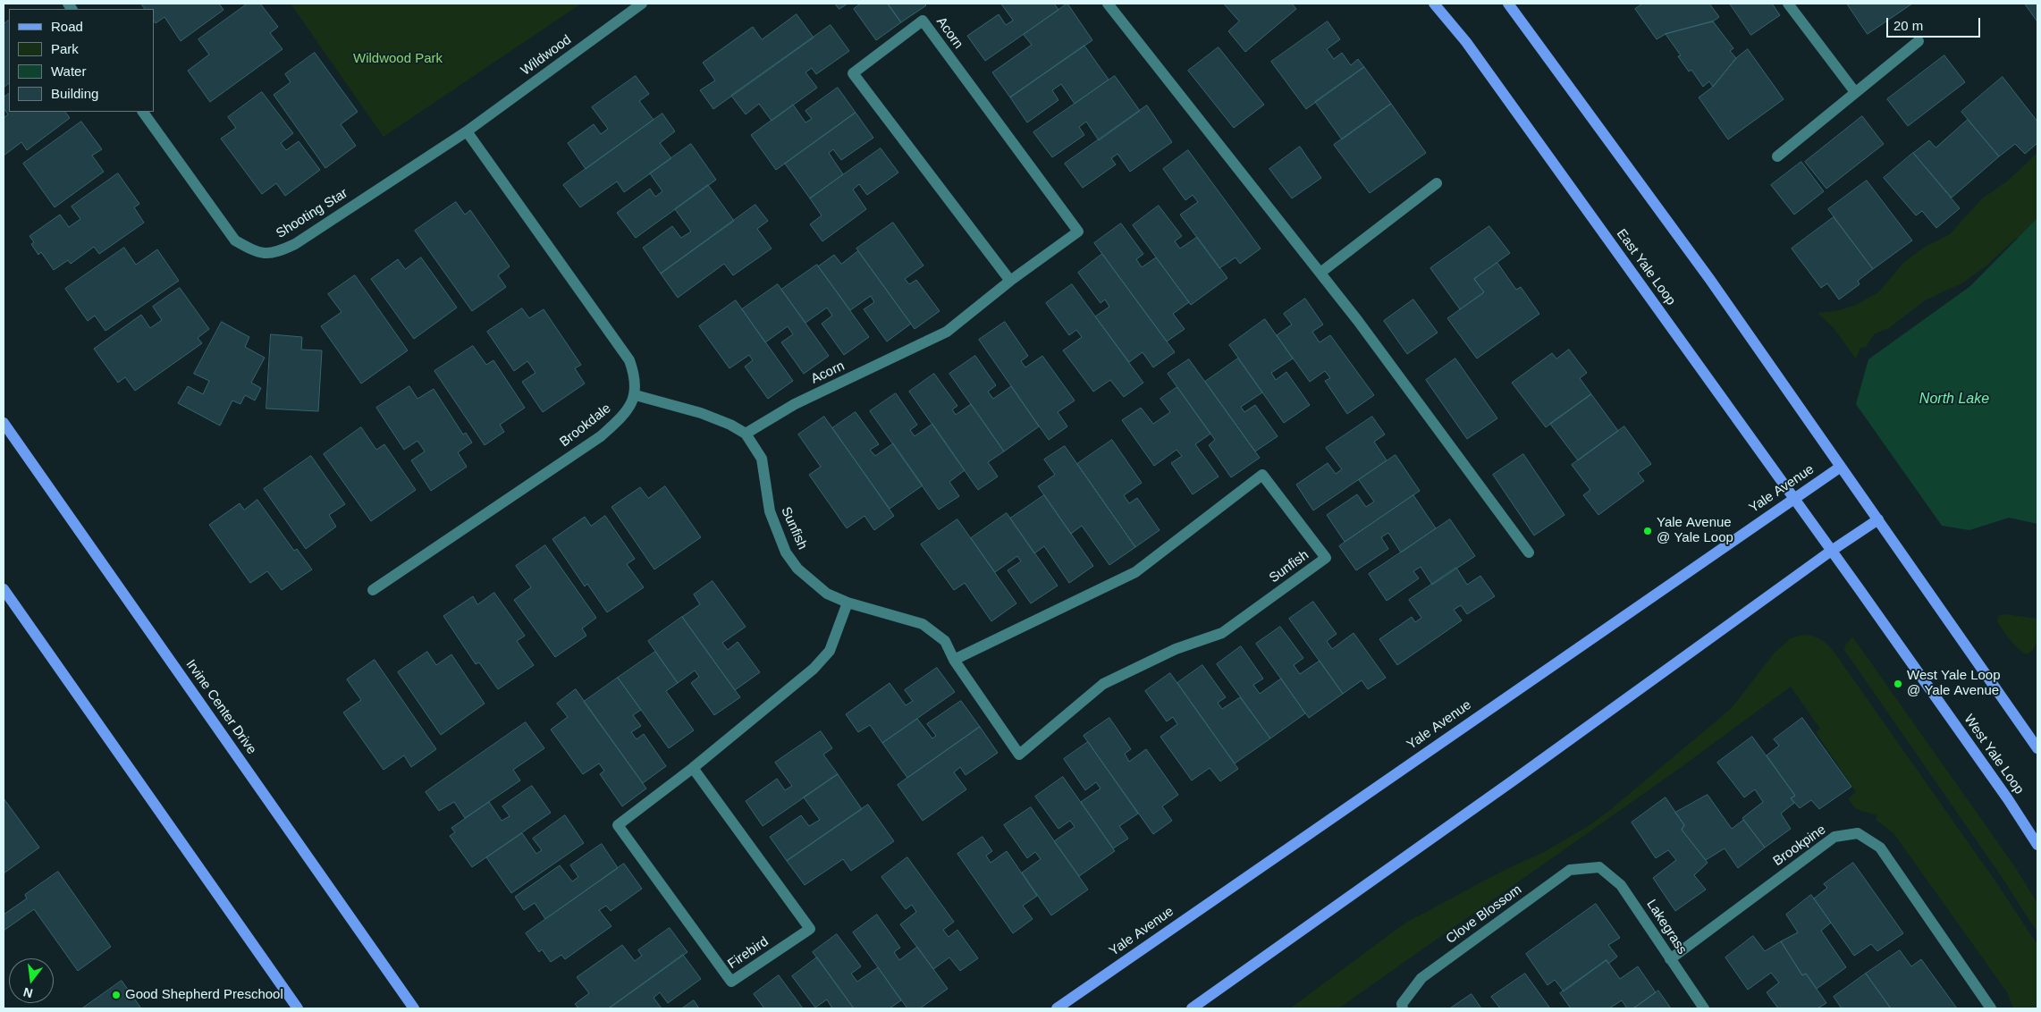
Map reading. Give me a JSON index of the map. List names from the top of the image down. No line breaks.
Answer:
{"streets":{"main road":["East Yale Loop","Yale Avenue","Irvine Center Drive","West Yale Loop"],"street":["Acorn","Wildwood","Shooting Star","Brookdale","Sunfish","Brookpine","Clove Blossom","Lakegrass","Firebird"]},"crossings":[["Acorn","Sunfish"],["Wildwood","Shooting Star"],["East Yale Loop","Yale Avenue"],["East Yale Loop","West Yale Loop"],["Brookdale","Sunfish"],["Sunfish","Firebird"],["Brookpine","Lakegrass"],["Clove Blossom","Lakegrass"]],"water":["North Lake"],"parks":["Wildwood Park"],"places":["Yale Avenue @ Yale Loop","West Yale Loop @ Yale Avenue","Good Shepherd Preschool"],"legend":["Road","Park","Water","Building"],"scale_bar":"20 m","north":"bottom"}
